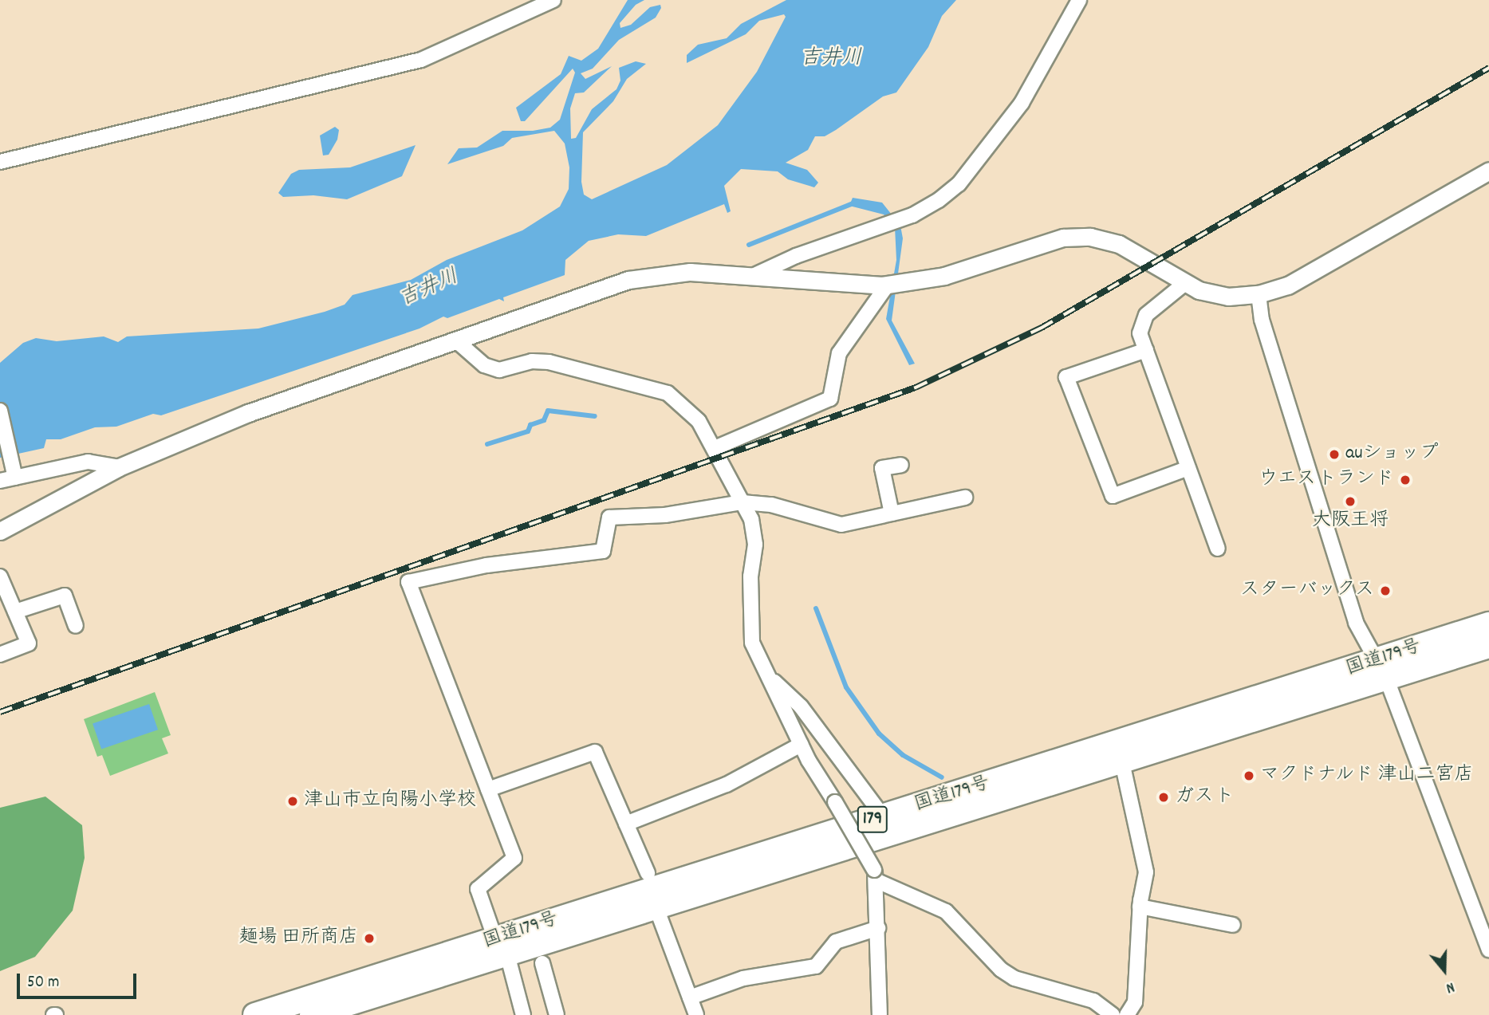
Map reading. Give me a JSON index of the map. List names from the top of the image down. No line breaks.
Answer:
{"streets":{"highway":["国道179号","179"]},"water":["吉井川"],"places":["auショップ","ウエストランド","大阪王将","スターバックス","マクドナルド 津山二宮店","ガスト","津山市立向陽小学校","麺場 田所商店"],"scale_bar":"50 m","north":"bottom"}
